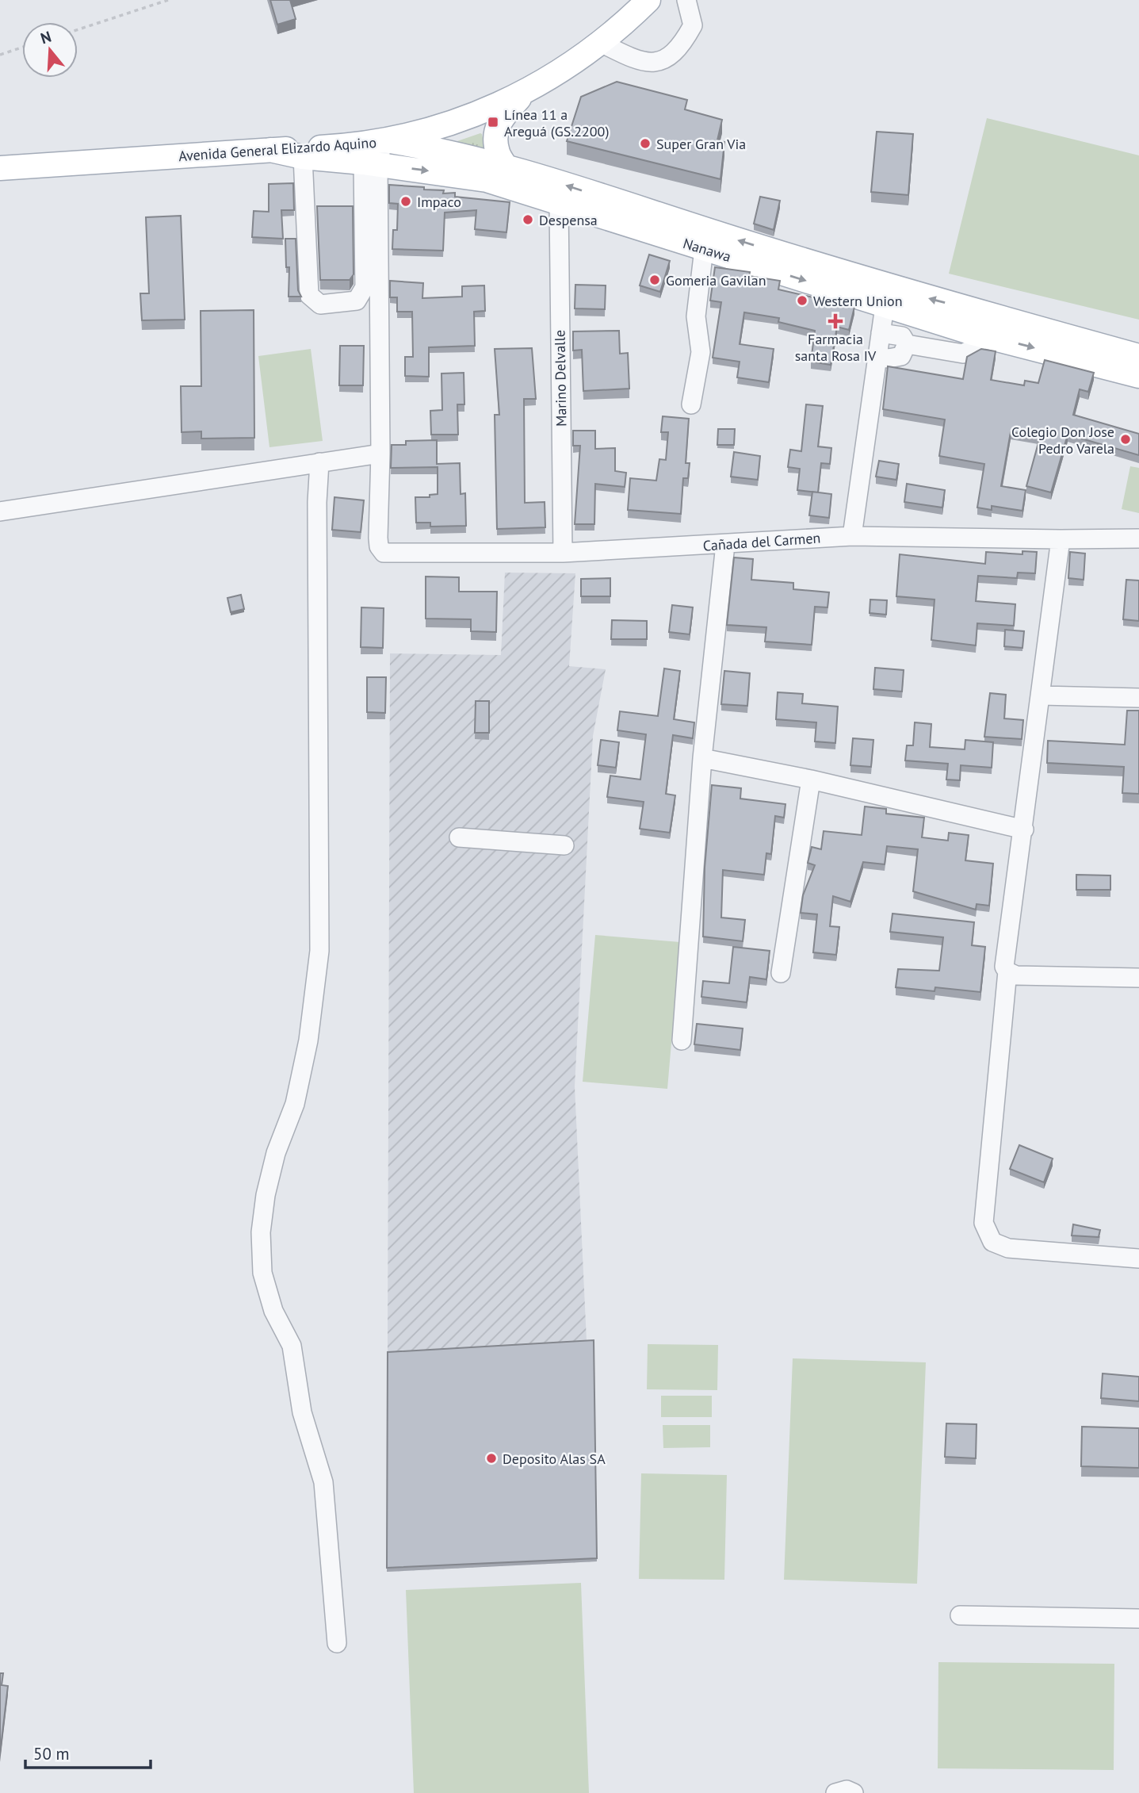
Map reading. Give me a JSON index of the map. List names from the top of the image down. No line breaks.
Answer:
{"streets":{"main road":["Avenida General Elizardo Aquino","Nanawa"],"street":["Marino Delvalle","Cañada del Carmen"]},"crossings":[["Avenida General Elizardo Aquino","Nanawa"],["Nanawa","Marino Delvalle"],["Marino Delvalle","Cañada del Carmen"]],"places":{"transit":["Línea 11 a Areguá (GS.2200)"],"other":["Super Gran Via","Impaco","Despensa","Gomeria Gavilan","Western Union","Colegio Don Jose Pedro Varela","Deposito Alas SA"],"health":["Farmacia santa Rosa IV"]},"scale_bar":"50 m","north":"top"}
